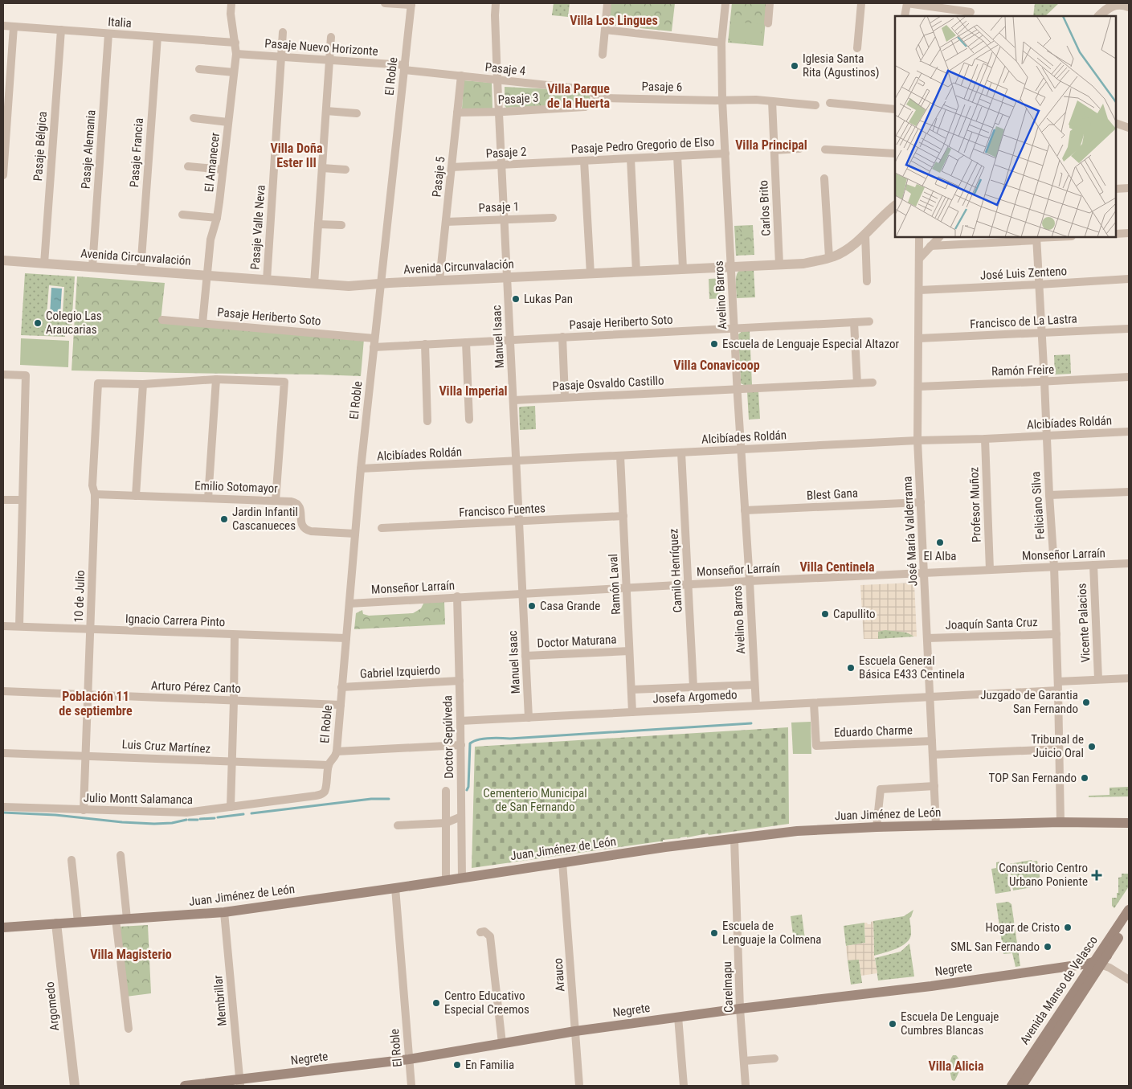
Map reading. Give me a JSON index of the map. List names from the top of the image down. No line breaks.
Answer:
{"streets":{"main road":["Juan Jiménez de León","Negrete","Avenida Manso de Velasco"],"street":["Italia","Pasaje Nuevo Horizonte","Pasaje 4","El Roble","Pasaje 6","Pasaje 3","Pasaje Pedro Gregorio de Elso","Pasaje Bélgica","Pasaje Alemania","Pasaje Francia","Pasaje 2","El Amanecer","Pasaje 5","Pasaje 1","Carlos Brito","Pasaje Valle Neva","Avenida Circunvalación","José Luis Zenteno","Avelino Barros","Pasaje Heriberto Soto","Francisco de La Lastra","Manuel Isaac","Ramón Freire","Pasaje Osvaldo Castillo","Alcibíades Roldán","Emilio Sotomayor","Blest Gana","Profesor Muñoz","Feliciano Silva","Francisco Fuentes","José María Valderrama","Monseñor Larraín","Camilo Henríquez","Ramón Laval","10 de Julio","Ignacio Carrera Pinto","Vicente Palacios","Joaquín Santa Cruz","Doctor Maturana","Gabriel Izquierdo","Arturo Pérez Canto","Josefa Argomedo","Eduardo Charme","Doctor Sepúlveda","Luis Cruz Martínez","Julio Montt Salamanca","Arauco","Carelmapu","Membrillar","Argomedo"]},"crossings":[["Italia","Pasaje Bélgica"],["Italia","Pasaje Alemania"],["Italia","Pasaje Francia"],["Italia","El Amanecer"],["Pasaje Nuevo Horizonte","Pasaje 4"],["Pasaje Nuevo Horizonte","El Roble"],["Pasaje Nuevo Horizonte","El Amanecer"],["Pasaje Nuevo Horizonte","Pasaje Valle Neva"],["Pasaje 4","El Roble"],["Pasaje 4","Pasaje 6"],["Pasaje 4","Pasaje 3"],["Pasaje 4","Pasaje 5"],["Pasaje 4","Manuel Isaac"],["El Roble","Avenida Circunvalación"],["El Roble","Pasaje Heriberto Soto"],["El Roble","Alcibíades Roldán"],["El Roble","Emilio Sotomayor"],["El Roble","Monseñor Larraín"],["El Roble","Ignacio Carrera Pinto"],["El Roble","Gabriel Izquierdo"],["El Roble","Arturo Pérez Canto"],["El Roble","Luis Cruz Martínez"],["El Roble","Julio Montt Salamanca"],["El Roble","Juan Jiménez de León"],["El Roble","Negrete"],["Pasaje 6","Pasaje 3"],["Pasaje 6","Carlos Brito"],["Pasaje 6","Avelino Barros"],["Pasaje 3","Pasaje 5"],["Pasaje 3","Manuel Isaac"],["Pasaje Pedro Gregorio de Elso","Pasaje 2"],["Pasaje Pedro Gregorio de Elso","Avelino Barros"],["Pasaje Bélgica","Avenida Circunvalación"],["Pasaje Alemania","Avenida Circunvalación"],["Pasaje Francia","Avenida Circunvalación"],["Pasaje 2","Pasaje 5"],["Pasaje 2","Manuel Isaac"],["El Amanecer","Avenida Circunvalación"],["El Amanecer","Pasaje Heriberto Soto"],["Pasaje 5","Pasaje 1"],["Pasaje 5","Avenida Circunvalación"],["Pasaje 1","Manuel Isaac"],["Carlos Brito","Avenida Circunvalación"],["Pasaje Valle Neva","Avenida Circunvalación"],["Avenida Circunvalación","Avelino Barros"],["Avenida Circunvalación","Manuel Isaac"],["José Luis Zenteno","Feliciano Silva"],["José Luis Zenteno","José María Valderrama"],["Avelino Barros","Pasaje Heriberto Soto"],["Avelino Barros","Pasaje Osvaldo Castillo"],["Avelino Barros","Alcibíades Roldán"],["Avelino Barros","Blest Gana"],["Avelino Barros","Monseñor Larraín"],["Avelino Barros","Josefa Argomedo"],["Pasaje Heriberto Soto","Manuel Isaac"],["Francisco de La Lastra","Feliciano Silva"],["Francisco de La Lastra","José María Valderrama"],["Manuel Isaac","Pasaje Osvaldo Castillo"],["Manuel Isaac","Alcibíades Roldán"],["Manuel Isaac","Francisco Fuentes"],["Manuel Isaac","Monseñor Larraín"],["Manuel Isaac","Doctor Maturana"],["Manuel Isaac","Josefa Argomedo"],["Ramón Freire","Feliciano Silva"],["Ramón Freire","José María Valderrama"],["Alcibíades Roldán","Profesor Muñoz"],["Alcibíades Roldán","Feliciano Silva"],["Alcibíades Roldán","José María Valderrama"],["Alcibíades Roldán","Camilo Henríquez"],["Alcibíades Roldán","Ramón Laval"],["Emilio Sotomayor","10 de Julio"],["Blest Gana","José María Valderrama"],["Profesor Muñoz","Monseñor Larraín"],["Feliciano Silva","Monseñor Larraín"],["Feliciano Silva","Joaquín Santa Cruz"],["Feliciano Silva","Josefa Argomedo"],["Feliciano Silva","Juan Jiménez de León"],["Francisco Fuentes","Ramón Laval"],["José María Valderrama","Monseñor Larraín"],["José María Valderrama","Joaquín Santa Cruz"],["José María Valderrama","Josefa Argomedo"],["José María Valderrama","Eduardo Charme"],["José María Valderrama","Juan Jiménez de León"],["Monseñor Larraín","Camilo Henríquez"],["Monseñor Larraín","Ramón Laval"],["Monseñor Larraín","Vicente Palacios"],["Monseñor Larraín","Doctor Sepúlveda"],["Ramón Laval","Doctor Maturana"],["Ramón Laval","Josefa Argomedo"],["10 de Julio","Ignacio Carrera Pinto"],["10 de Julio","Arturo Pérez Canto"],["10 de Julio","Luis Cruz Martínez"],["10 de Julio","Julio Montt Salamanca"],["Gabriel Izquierdo","Doctor Sepúlveda"],["Josefa Argomedo","Eduardo Charme"],["Josefa Argomedo","Doctor Sepúlveda"],["Doctor Sepúlveda","Juan Jiménez de León"],["Juan Jiménez de León","Arauco"],["Juan Jiménez de León","Carelmapu"],["Juan Jiménez de León","Membrillar"],["Juan Jiménez de León","Argomedo"],["Negrete","Arauco"],["Negrete","Carelmapu"],["Negrete","Avenida Manso de Velasco"],["Negrete","Membrillar"]],"districts":["Villa Los Lingues","Villa Parque de la Huerta","Villa Principal","Villa Doña Ester III","Villa Conavicoop","Villa Imperial","Villa Centinela","Población 11 de septiembre","Villa Magisterio","Villa Alicia"],"parks":["Cementerio Municipal de San Fernando"],"places":{"other":["Iglesia Santa Rita (Agustinos)","Lukas Pan","Colegio Las Araucarias","Escuela de Lenguaje Especial Altazor","Jardin Infantil Cascanueces","El Alba","Casa Grande","Capullito","Escuela General Básica E433 Centinela","Juzgado de Garantia San Fernando","Tribunal de Juicio Oral","TOP San Fernando","Hogar de Cristo","Escuela de Lenguaje la Colmena","SML San Fernando","Centro Educativo Especial Creemos","Escuela De Lenguaje Cumbres Blancas","En Familia"],"health":["Consultorio Centro Urbano Poniente"]}}
